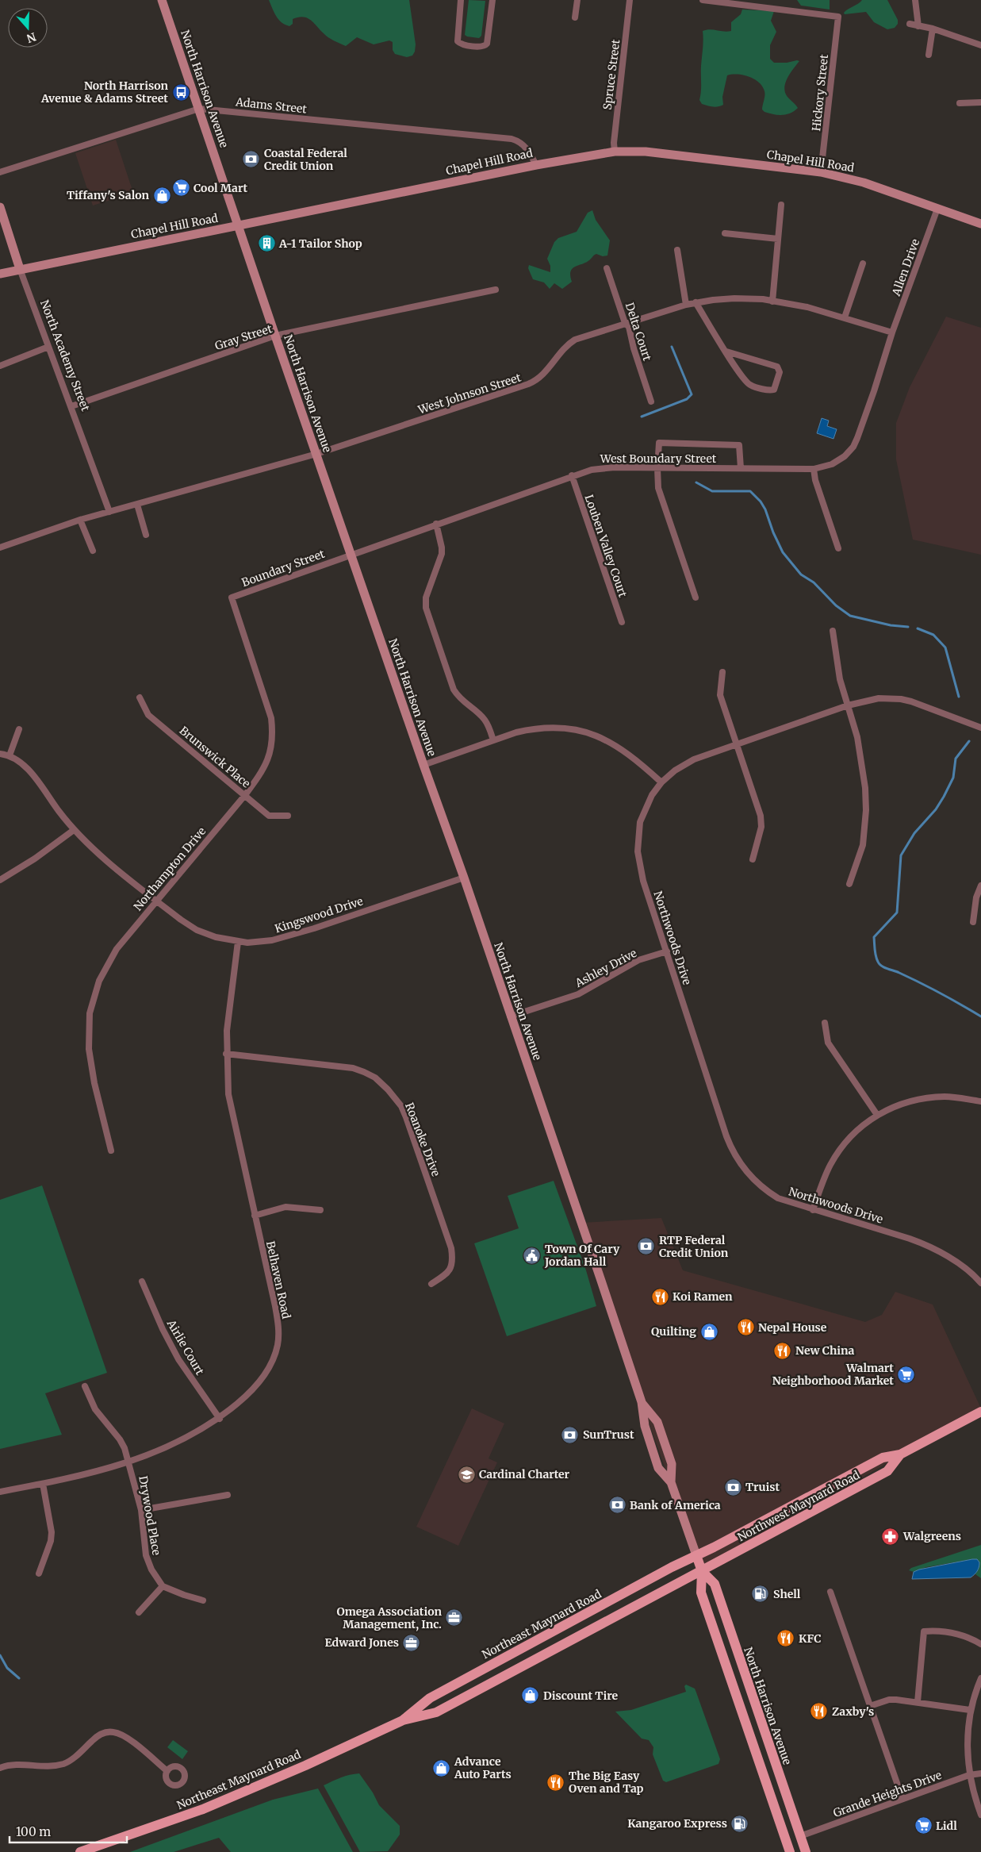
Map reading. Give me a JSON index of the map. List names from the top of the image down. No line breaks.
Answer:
{"streets":{"main road":["North Harrison Avenue","Chapel Hill Road","North Academy Street","Northwest Maynard Road","Northeast Maynard Road"],"street":["Spruce Street","Hickory Street","Adams Street","Allen Drive","Delta Court","Gray Street","West Johnson Street","West Boundary Street","Louben Valley Court","Boundary Street","Brunswick Place","Northampton Drive","Kingswood Drive","Northwoods Drive","Ashley Drive","Roanoke Drive","Belhaven Road","Airlie Court","Drywood Place","Grande Heights Drive"]},"crossings":[["Spruce Street","Chapel Hill Road"],["North Harrison Avenue","Adams Street"],["North Harrison Avenue","Chapel Hill Road"],["North Harrison Avenue","Gray Street"],["North Harrison Avenue","West Johnson Street"],["North Harrison Avenue","West Boundary Street"],["North Harrison Avenue","Boundary Street"],["North Harrison Avenue","Kingswood Drive"],["North Harrison Avenue","Ashley Drive"],["North Harrison Avenue","Northwest Maynard Road"],["North Harrison Avenue","Northeast Maynard Road"],["North Harrison Avenue","Grande Heights Drive"],["Hickory Street","Chapel Hill Road"],["Adams Street","Chapel Hill Road"],["Chapel Hill Road","Allen Drive"],["Chapel Hill Road","North Academy Street"],["Allen Drive","West Johnson Street"],["Allen Drive","West Boundary Street"],["Delta Court","West Johnson Street"],["Gray Street","North Academy Street"],["North Academy Street","West Johnson Street"],["West Johnson Street","West Boundary Street"],["West Boundary Street","Louben Valley Court"],["West Boundary Street","Boundary Street"],["Boundary Street","Northampton Drive"],["Brunswick Place","Northampton Drive"],["Northampton Drive","Kingswood Drive"],["Kingswood Drive","Belhaven Road"],["Northwoods Drive","Ashley Drive"],["Roanoke Drive","Belhaven Road"],["Belhaven Road","Airlie Court"],["Belhaven Road","Drywood Place"],["Northwest Maynard Road","Northeast Maynard Road"]],"places":{"bus stop":["North Harrison Avenue & Adams Street"],"bank":["Coastal Federal Credit Union","RTP Federal Credit Union","SunTrust","Truist","Bank of America"],"supermarket":["Cool Mart","Walmart Neighborhood Market","Lidl"],"shop":["Tiffany's Salon","Quilting","Discount Tire","Advance Auto Parts"],"building":["A-1 Tailor Shop"],"public building":["Town Of Cary Jordan Hall"],"restaurant":["Koi Ramen","Nepal House","New China","KFC","Zaxby's","The Big Easy Oven and Tap"],"school or university":["Cardinal Charter"],"pharmacy":["Walgreens"],"fuel station":["Shell","Kangaroo Express"],"office":["Omega Association Management, Inc.","Edward Jones"]},"scale_bar":"100 m","north":"bottom"}
